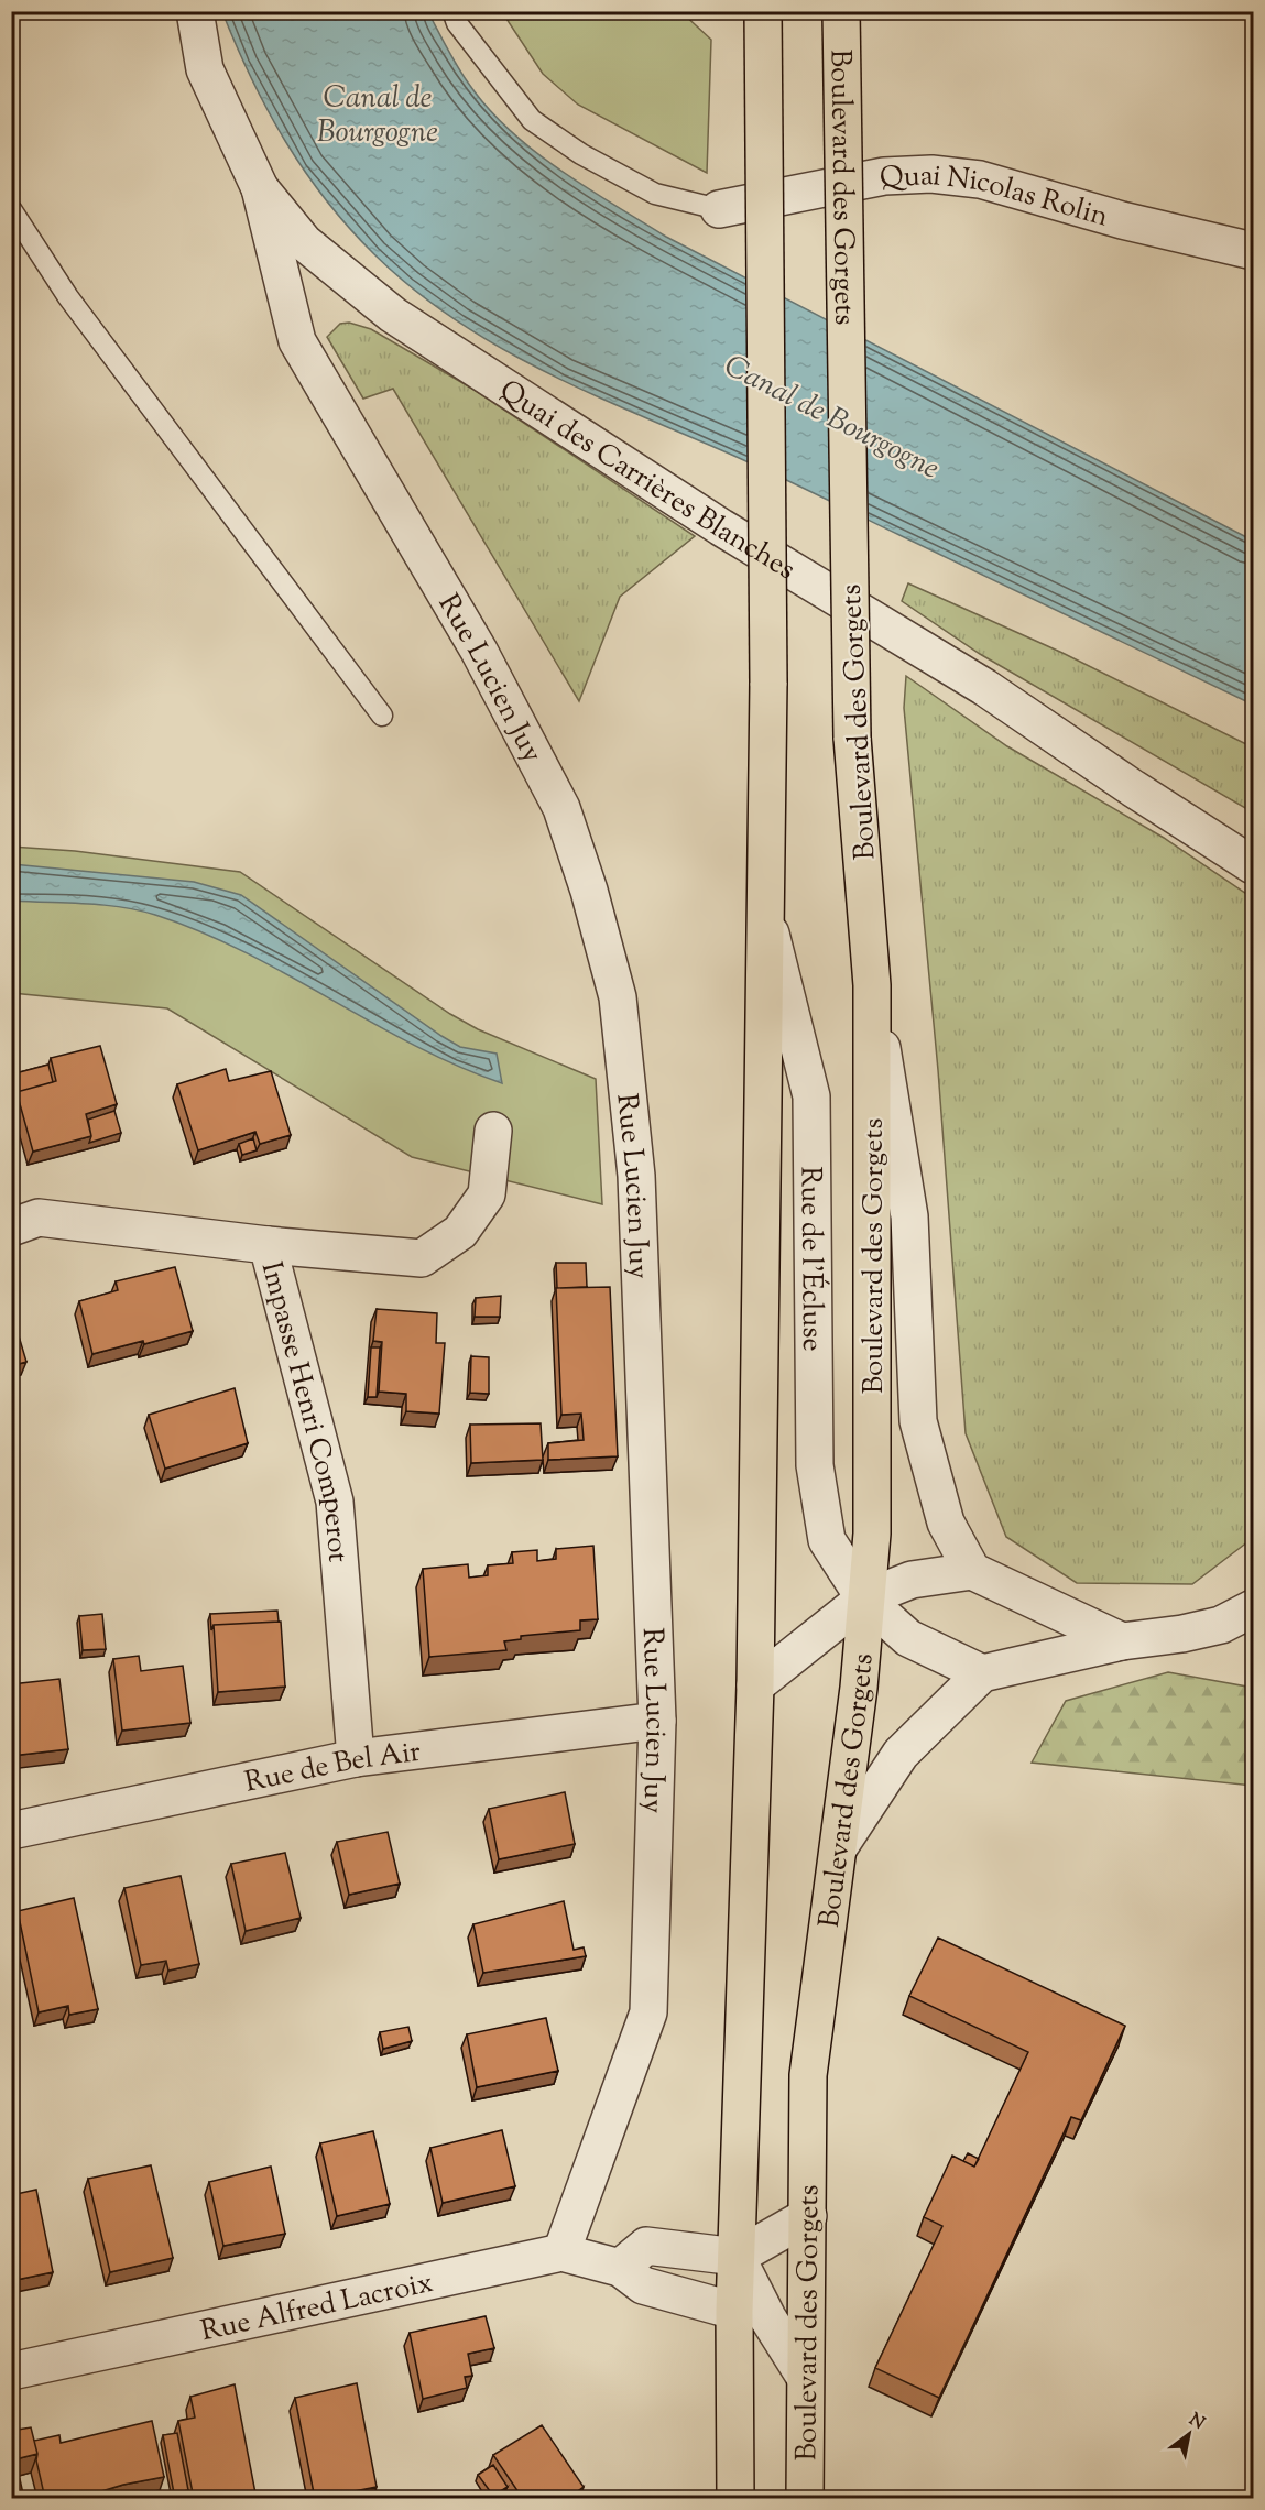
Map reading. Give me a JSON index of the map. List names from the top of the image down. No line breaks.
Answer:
{"streets":{"main road":["Boulevard des Gorgets"],"street":["Quai Nicolas Rolin","Quai des Carrières Blanches","Rue Lucien Juy","Rue de l'Écluse","Impasse Henri Comperot","Rue de Bel Air","Rue Alfred Lacroix"]},"crossings":[["Boulevard des Gorgets","Rue de l'Écluse"],["Quai des Carrières Blanches","Rue Lucien Juy"],["Rue Lucien Juy","Rue de Bel Air"],["Rue Lucien Juy","Rue Alfred Lacroix"],["Impasse Henri Comperot","Rue de Bel Air"]],"water":["Canal de Bourgogne"],"north":"top right"}
